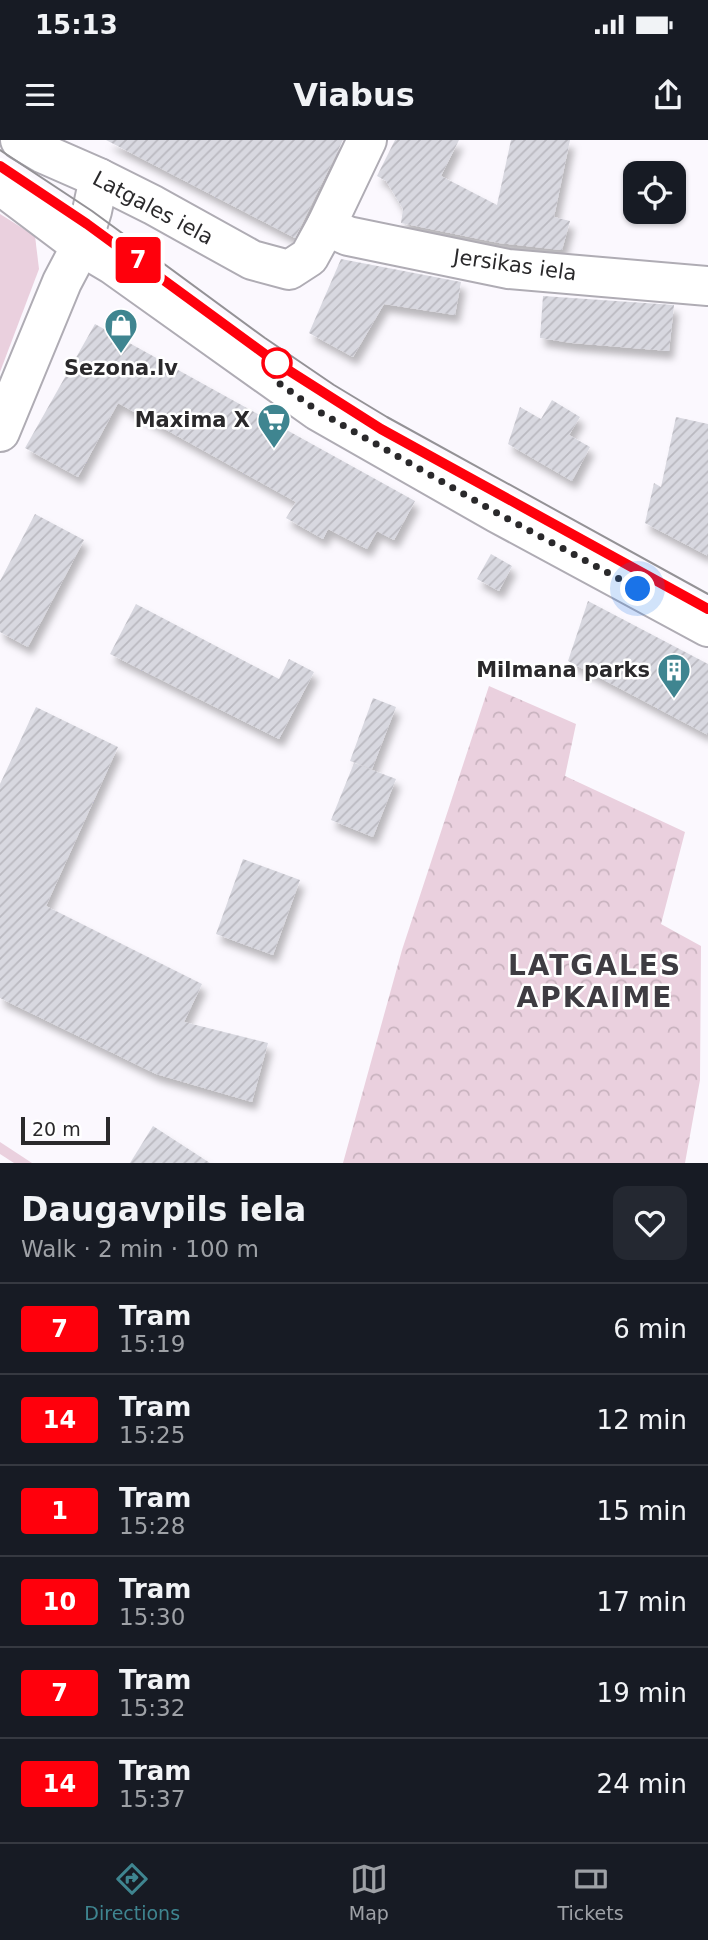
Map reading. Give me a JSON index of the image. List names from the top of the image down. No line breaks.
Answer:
{"streets":{"street":["Latgales iela","Jersikas iela"]},"crossings":[["Latgales iela","Jersikas iela"]],"districts":["LATGALES APKAIME"],"places":{"shop":["Sezona.lv"],"supermarket":["Maxima X"],"building":["Milmana parks"]},"lines":["tram line 7"],"scale_bar":"20 m","page":{"status":"15:13","header":"Viabus","on_map":"7","scale":"20 m","heading":["Daugavpils iela","Walk · 2 min · 100 m"],"list":[{"mark":"7","name":"Tram","note":"15:19","value":"6 min"},{"mark":"14","name":"Tram","note":"15:25","value":"12 min"},{"mark":"1","name":"Tram","note":"15:28","value":"15 min"},{"mark":"10","name":"Tram","note":"15:30","value":"17 min"},{"mark":"7","name":"Tram","note":"15:32","value":"19 min"},{"mark":"14","name":"Tram","note":"15:37","value":"24 min"}],"tabs":["Directions","Map","Tickets"]}}
